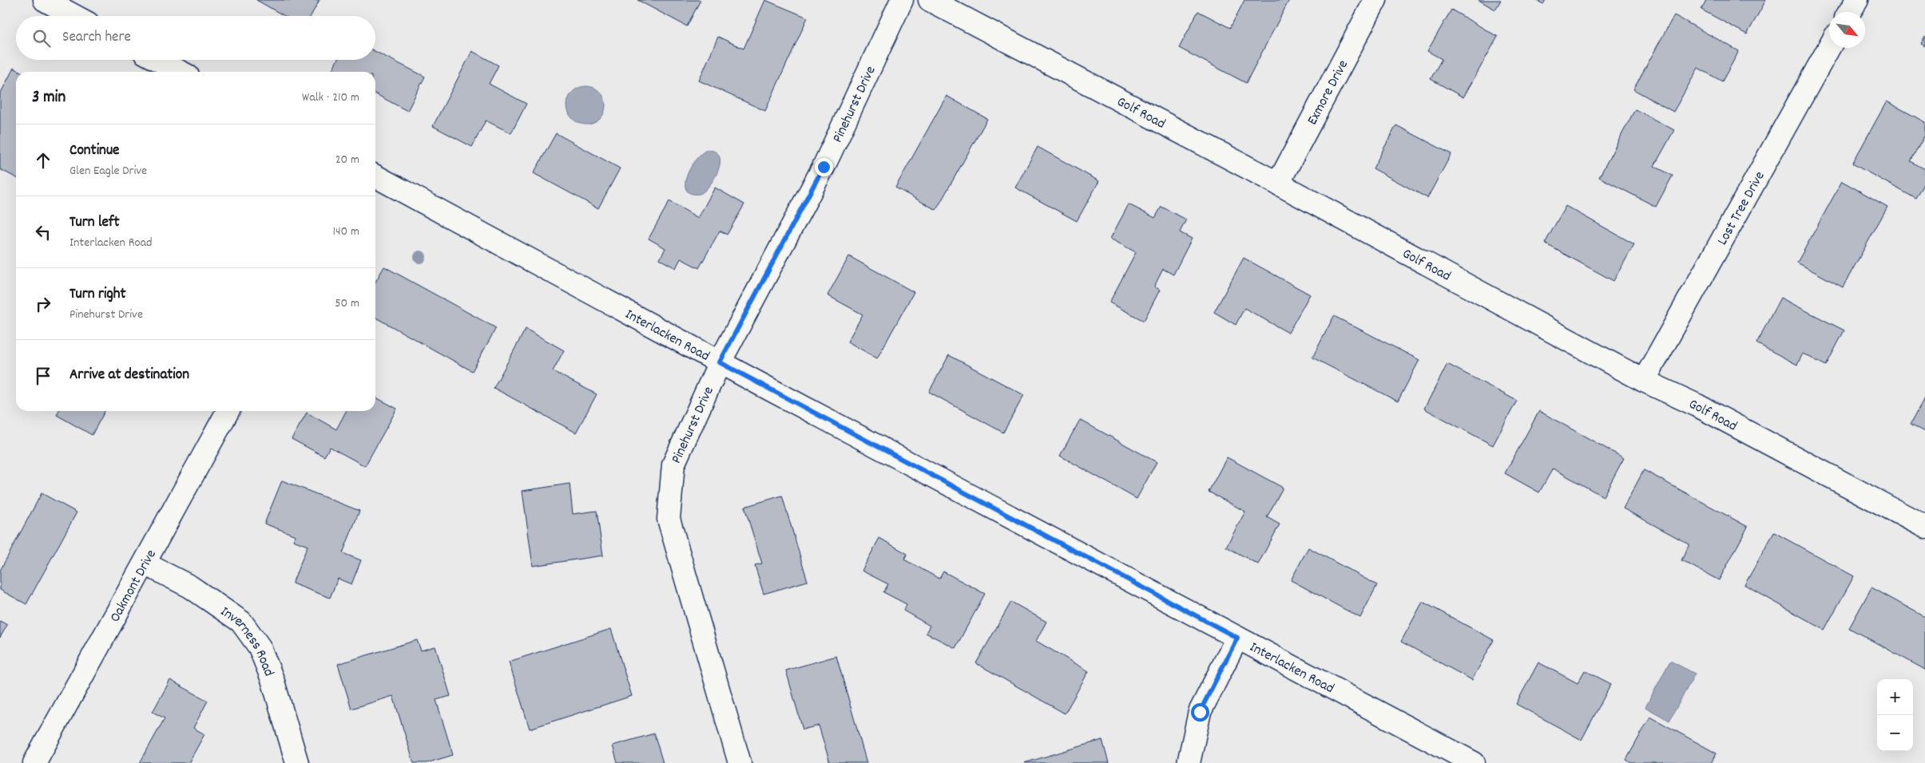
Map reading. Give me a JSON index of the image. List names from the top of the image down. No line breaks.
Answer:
{"streets":{"street":["Exmore Drive","Pinehurst Drive","Golf Road","Lost Tree Drive","Interlacken Road","Oakmont Drive","Inverness Road"]},"crossings":[["Exmore Drive","Golf Road"],["Pinehurst Drive","Interlacken Road"],["Golf Road","Lost Tree Drive"],["Oakmont Drive","Inverness Road"]],"north":"bottom right","page":{"search":"Search here","heading":["3 min","Walk · 210 m"],"list":[["Continue","Glen Eagle Drive","20 m"],["Turn left","Interlacken Road","140 m"],["Turn right","Pinehurst Drive","50 m"],"Arrive at destination"],"map_buttons":["+","−"]}}
